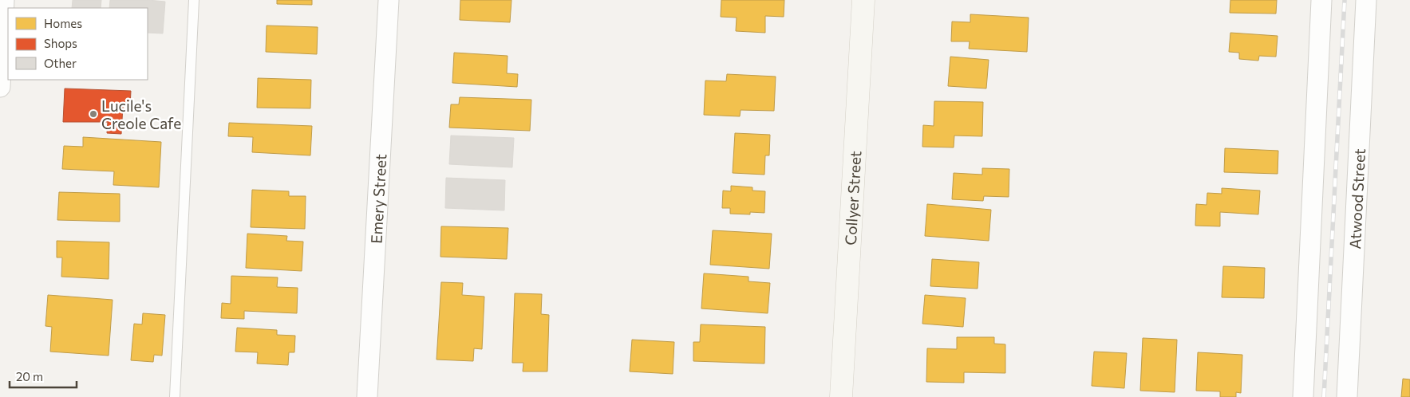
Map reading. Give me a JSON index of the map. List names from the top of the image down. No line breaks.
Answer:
{"streets":{"street":["Emery Street","Collyer Street","Atwood Street"]},"places":["Lucile's Creole Cafe"],"legend":["Homes","Shops","Other"],"scale_bar":"20 m"}
